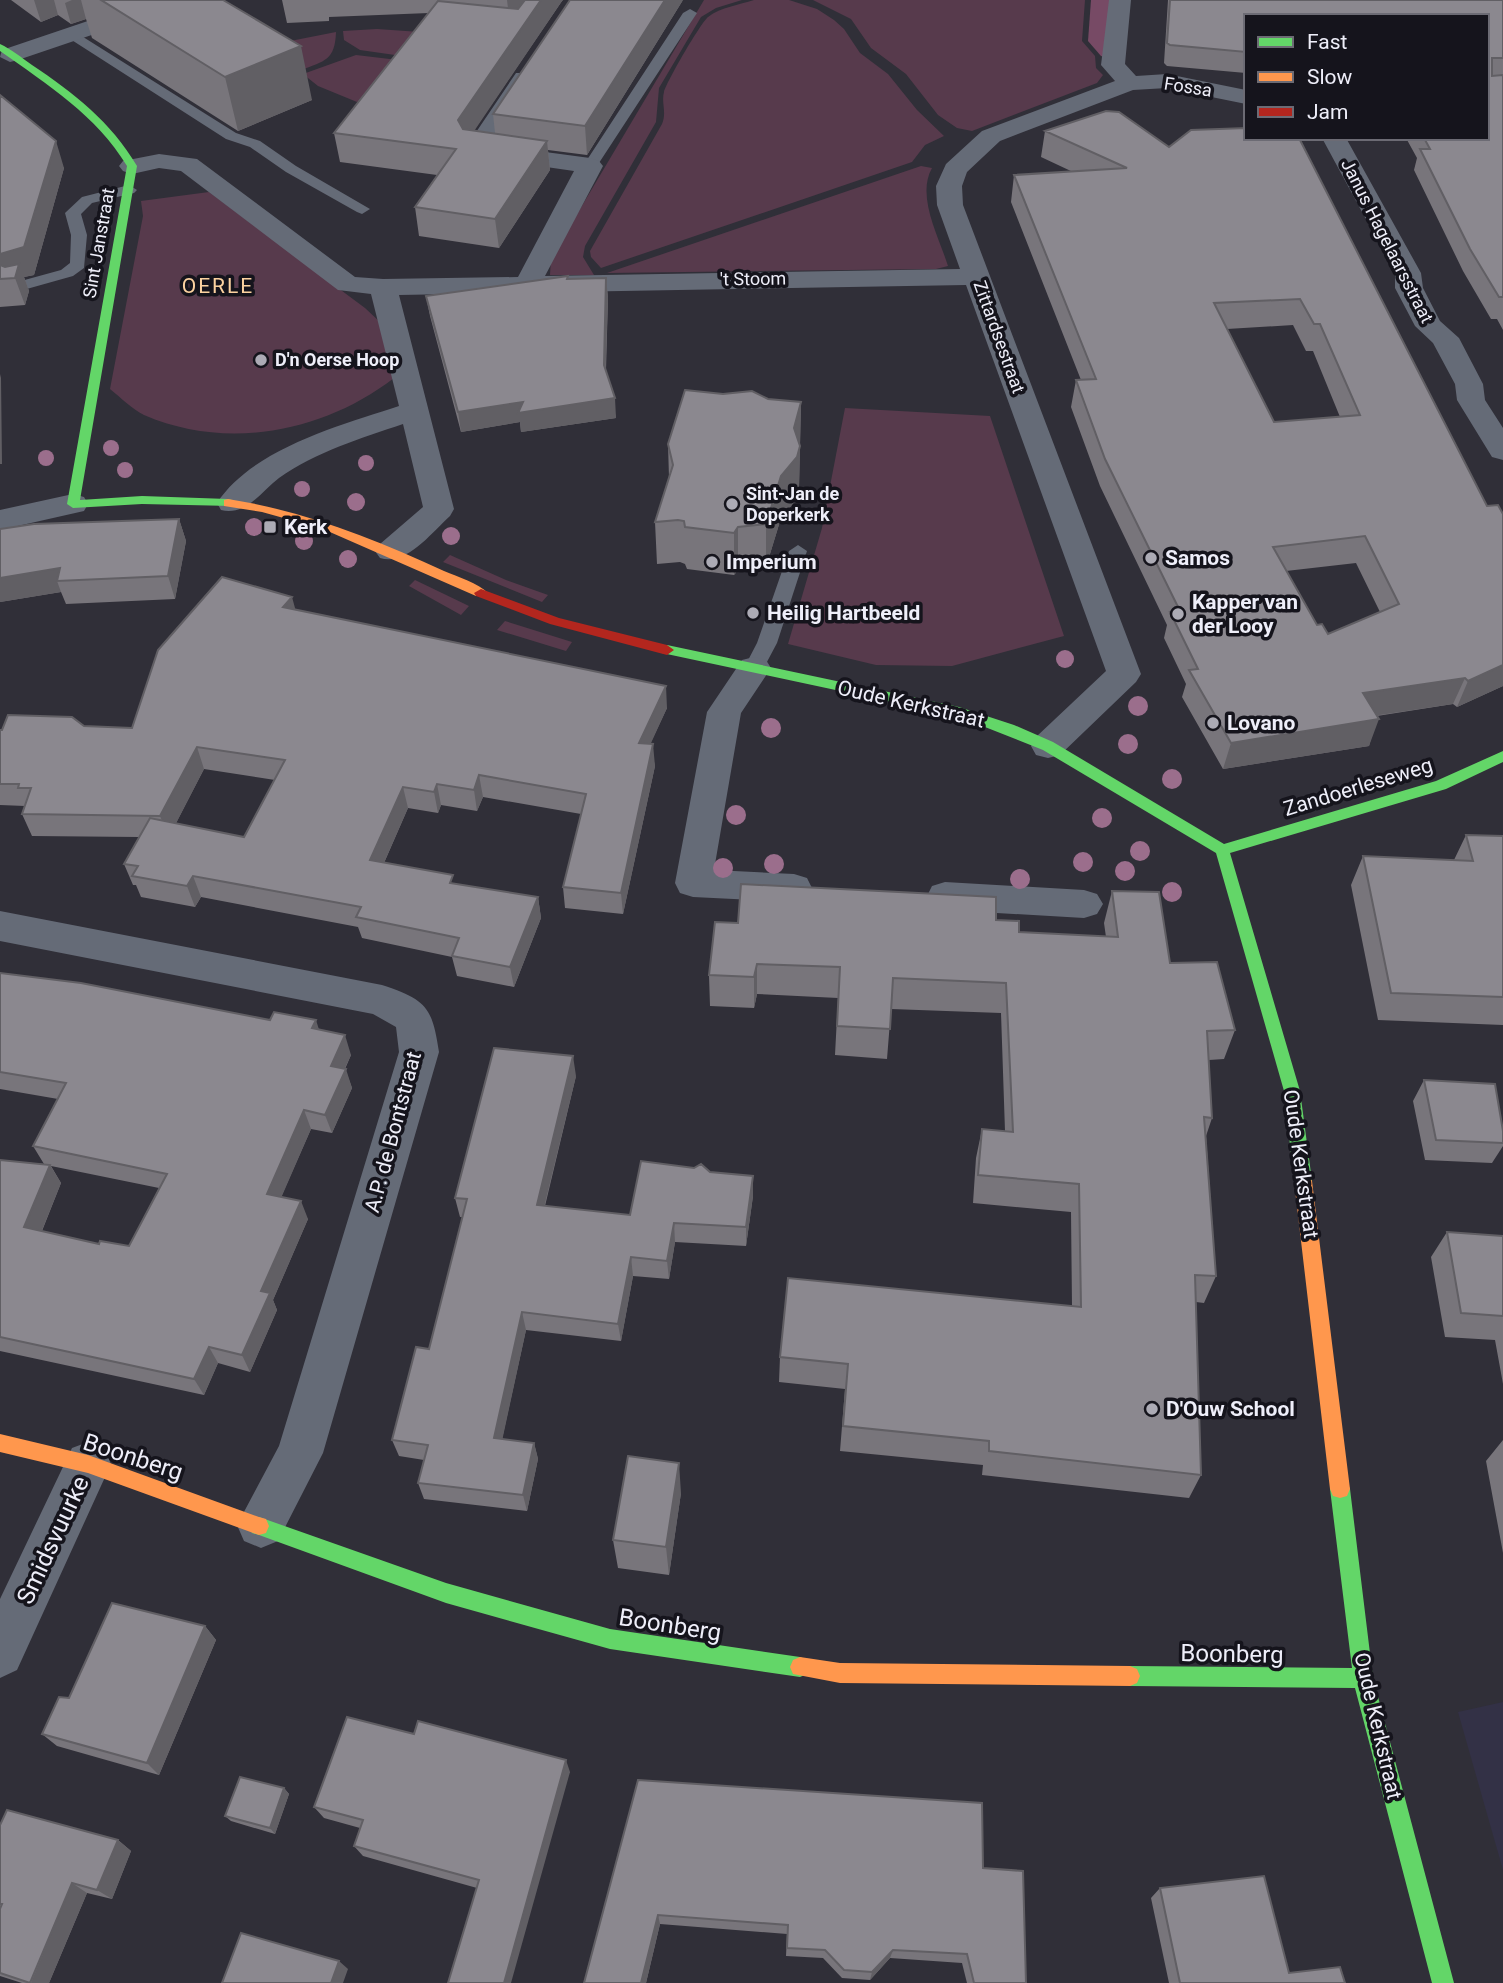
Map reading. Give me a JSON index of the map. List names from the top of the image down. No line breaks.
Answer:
{"streets":{"street":["Fossa","Janus Hagelaarsstraat","Sint Janstraat","'t Stoom","Zittardsestraat","Oude Kerkstraat","Zandoerleseweg","A.P. de Bontstraat","Boonberg","Smidsvuurke"]},"crossings":[["Fossa","Zittardsestraat"],["Sint Janstraat","'t Stoom"],["Sint Janstraat","Oude Kerkstraat"],["'t Stoom","Zittardsestraat"],["Zittardsestraat","Oude Kerkstraat"],["Oude Kerkstraat","Zandoerleseweg"],["Oude Kerkstraat","Boonberg"],["A.P. de Bontstraat","Boonberg"],["Boonberg","Smidsvuurke"]],"districts":["OERLE"],"places":{"other":["D'n Oerse Hoop","Sint-Jan de Doperkerk","Samos","Imperium","Heilig Hartbeeld","Kapper van der Looy","Lovano","D'Ouw School"],"transit":["Kerk"]},"legend":["Fast","Slow","Jam"]}
